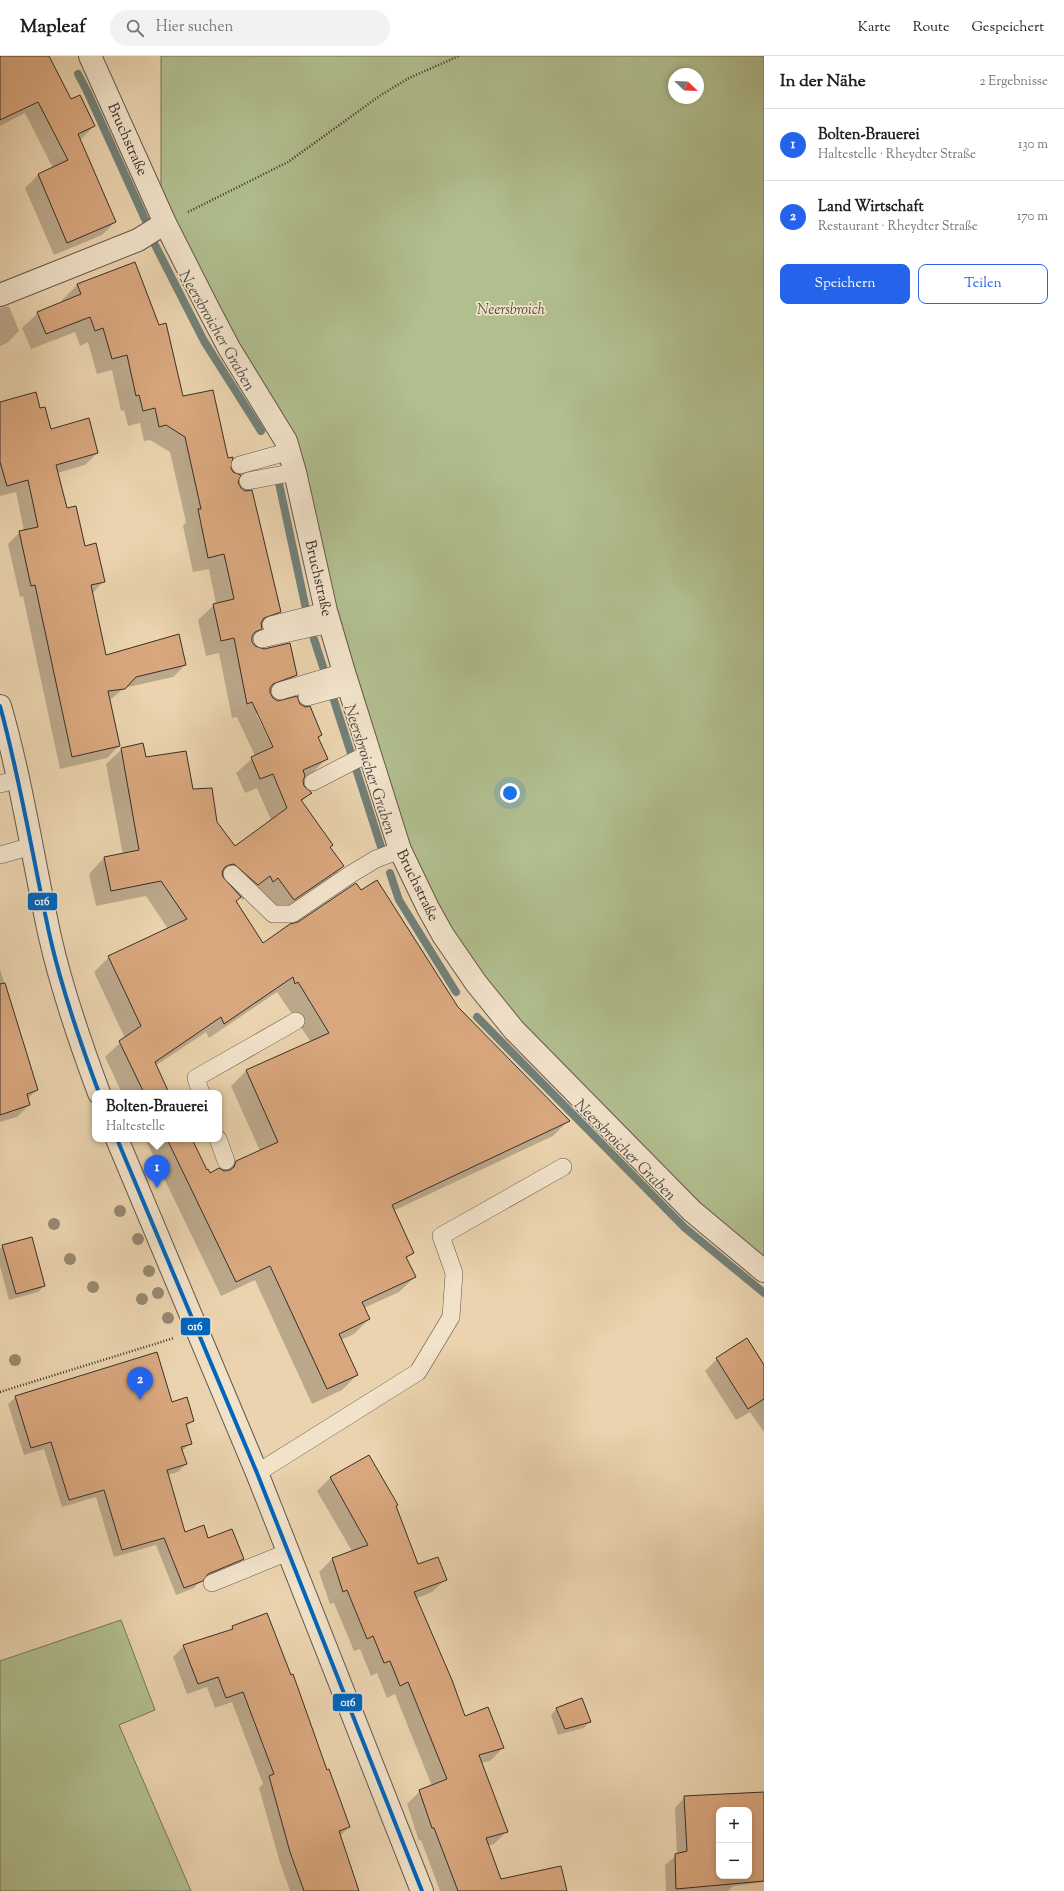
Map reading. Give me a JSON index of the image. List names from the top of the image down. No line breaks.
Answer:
{"streets":{"street":["Bruchstraße"]},"water":["Neersbroicher Graben"],"parks":["Neersbroich"],"lines":["transit line 016"],"north":"bottom right","page":{"header":"Mapleaf","search":"Hier suchen","nav":["Karte","Route","Gespeichert"],"heading":["In der Nähe","2 Ergebnisse"],"list":[{"mark":"1","name":"Bolten-Brauerei","note":"Haltestelle · Rheydter Straße","value":"130 m"},{"mark":"2","name":"Land Wirtschaft","note":"Restaurant · Rheydter Straße","value":"170 m"}],"buttons":["Speichern","Teilen"],"popup":["Bolten-Brauerei","Haltestelle"],"pins":["1","2"],"map_buttons":["+","−"]}}
